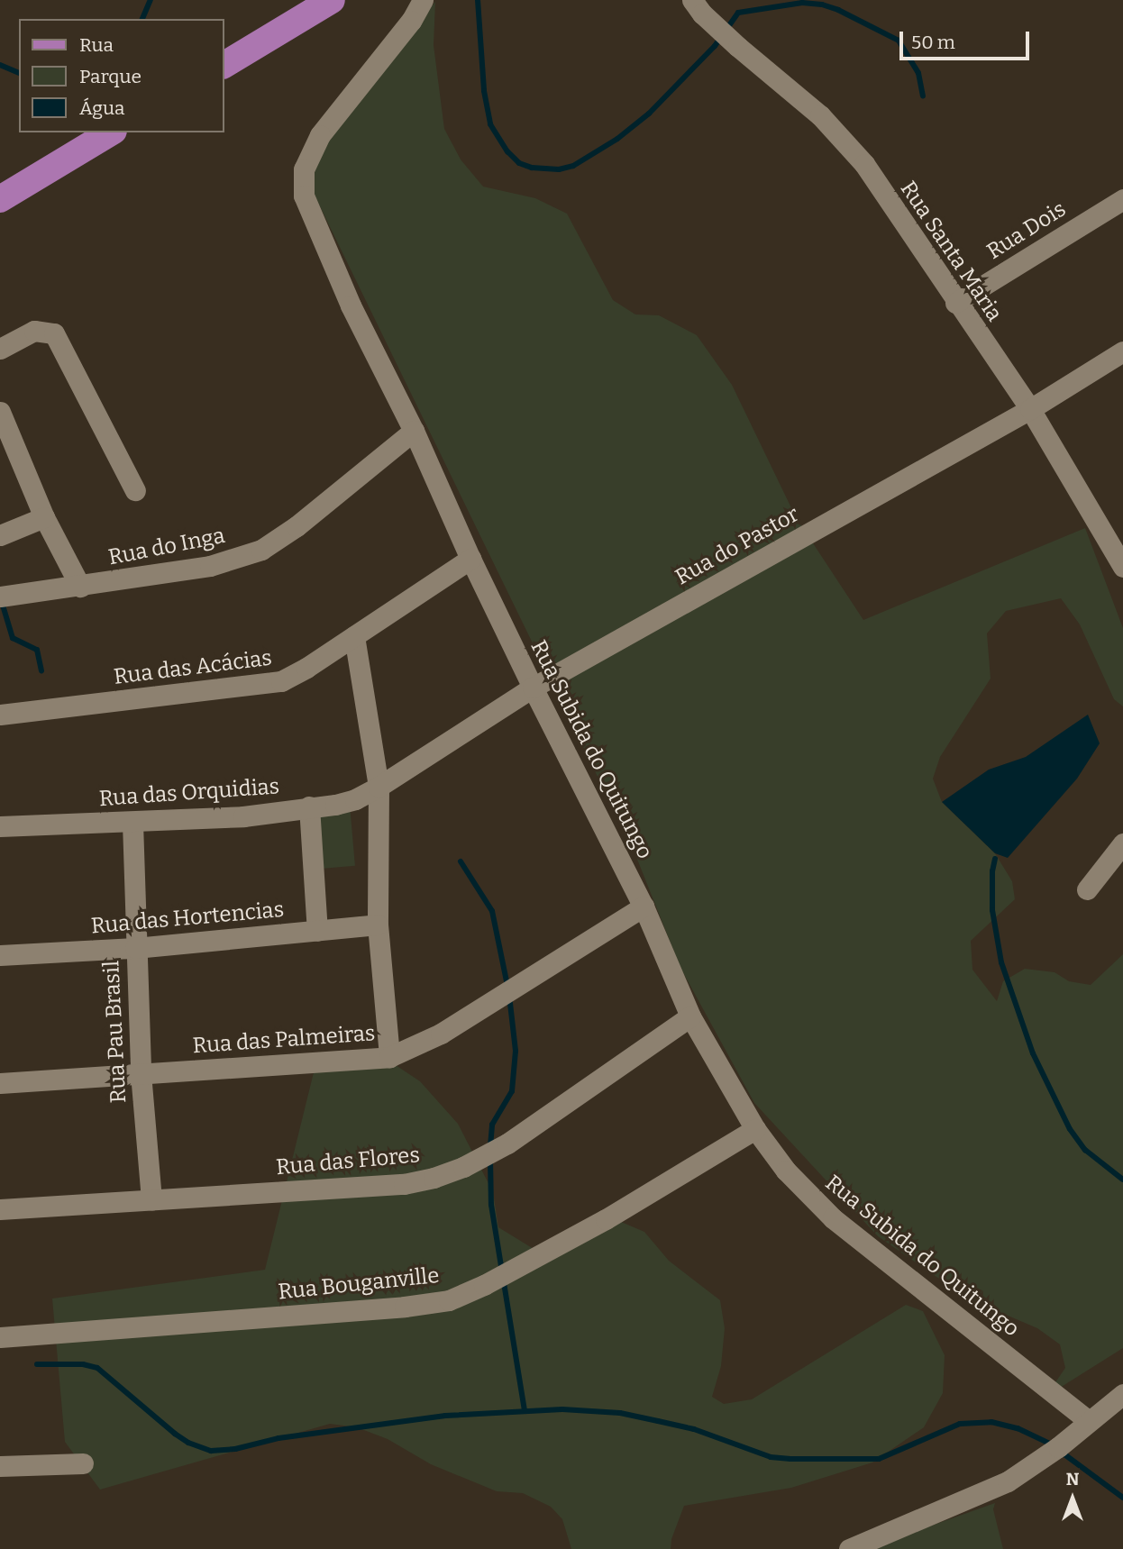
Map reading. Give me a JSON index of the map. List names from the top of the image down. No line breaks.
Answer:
{"streets":{"street":["Rua Dois","Rua Santa Maria","Rua do Pastor","Rua do Inga","Rua das Acácias","Rua Subida do Quitungo","Rua das Orquidias","Rua das Hortencias","Rua Pau Brasil","Rua das Palmeiras","Rua das Flores","Rua Bouganville"]},"crossings":[["Rua Dois","Rua Santa Maria"],["Rua Santa Maria","Rua do Pastor"],["Rua do Pastor","Rua Subida do Quitungo"],["Rua do Pastor","Rua das Orquidias"],["Rua do Inga","Rua Subida do Quitungo"],["Rua das Acácias","Rua Subida do Quitungo"],["Rua Subida do Quitungo","Rua das Palmeiras"],["Rua Subida do Quitungo","Rua das Flores"],["Rua Subida do Quitungo","Rua Bouganville"],["Rua das Orquidias","Rua Pau Brasil"],["Rua das Hortencias","Rua Pau Brasil"],["Rua Pau Brasil","Rua das Palmeiras"],["Rua Pau Brasil","Rua das Flores"]],"legend":["Rua","Parque","Água"],"scale_bar":"50 m","north":"top"}
